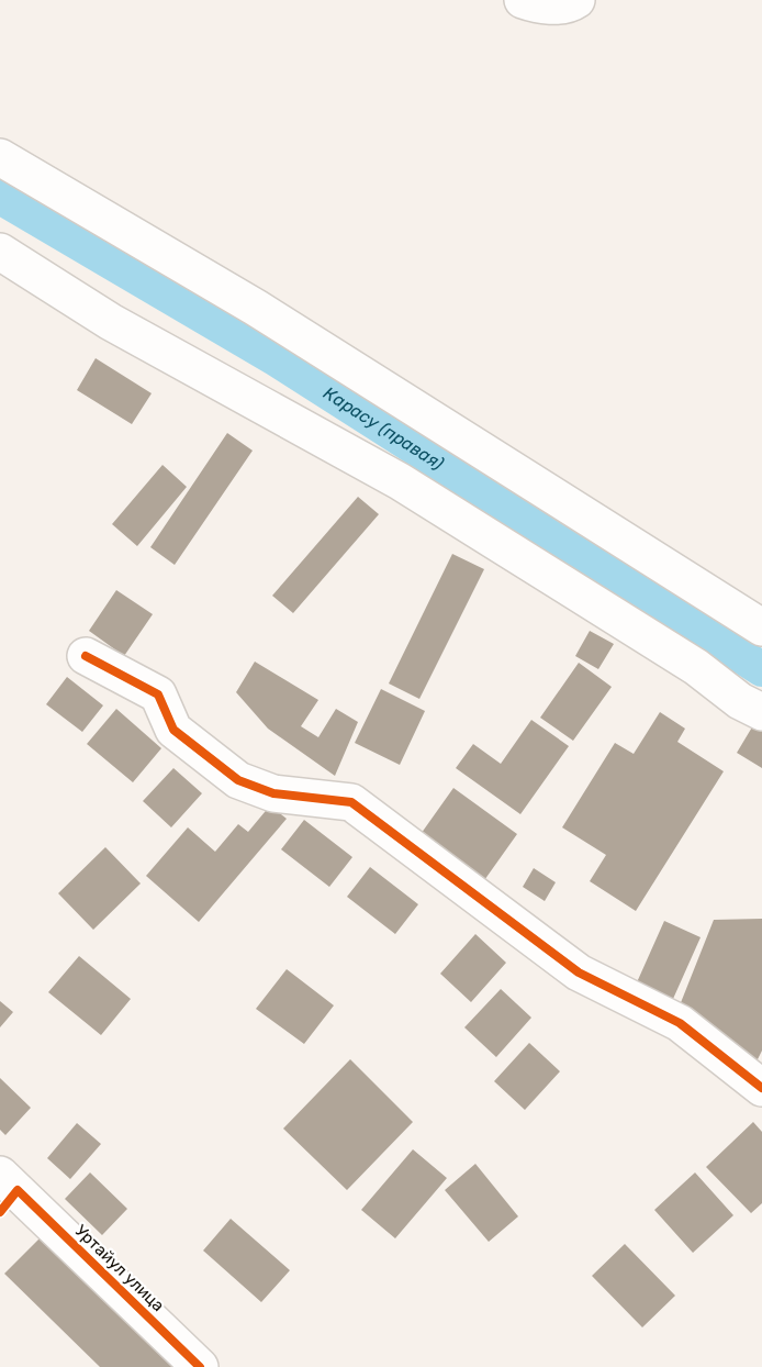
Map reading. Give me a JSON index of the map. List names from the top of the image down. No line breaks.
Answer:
{"streets":{"street":["Уртайул улица"]},"water":["Карасу (правая)"]}
